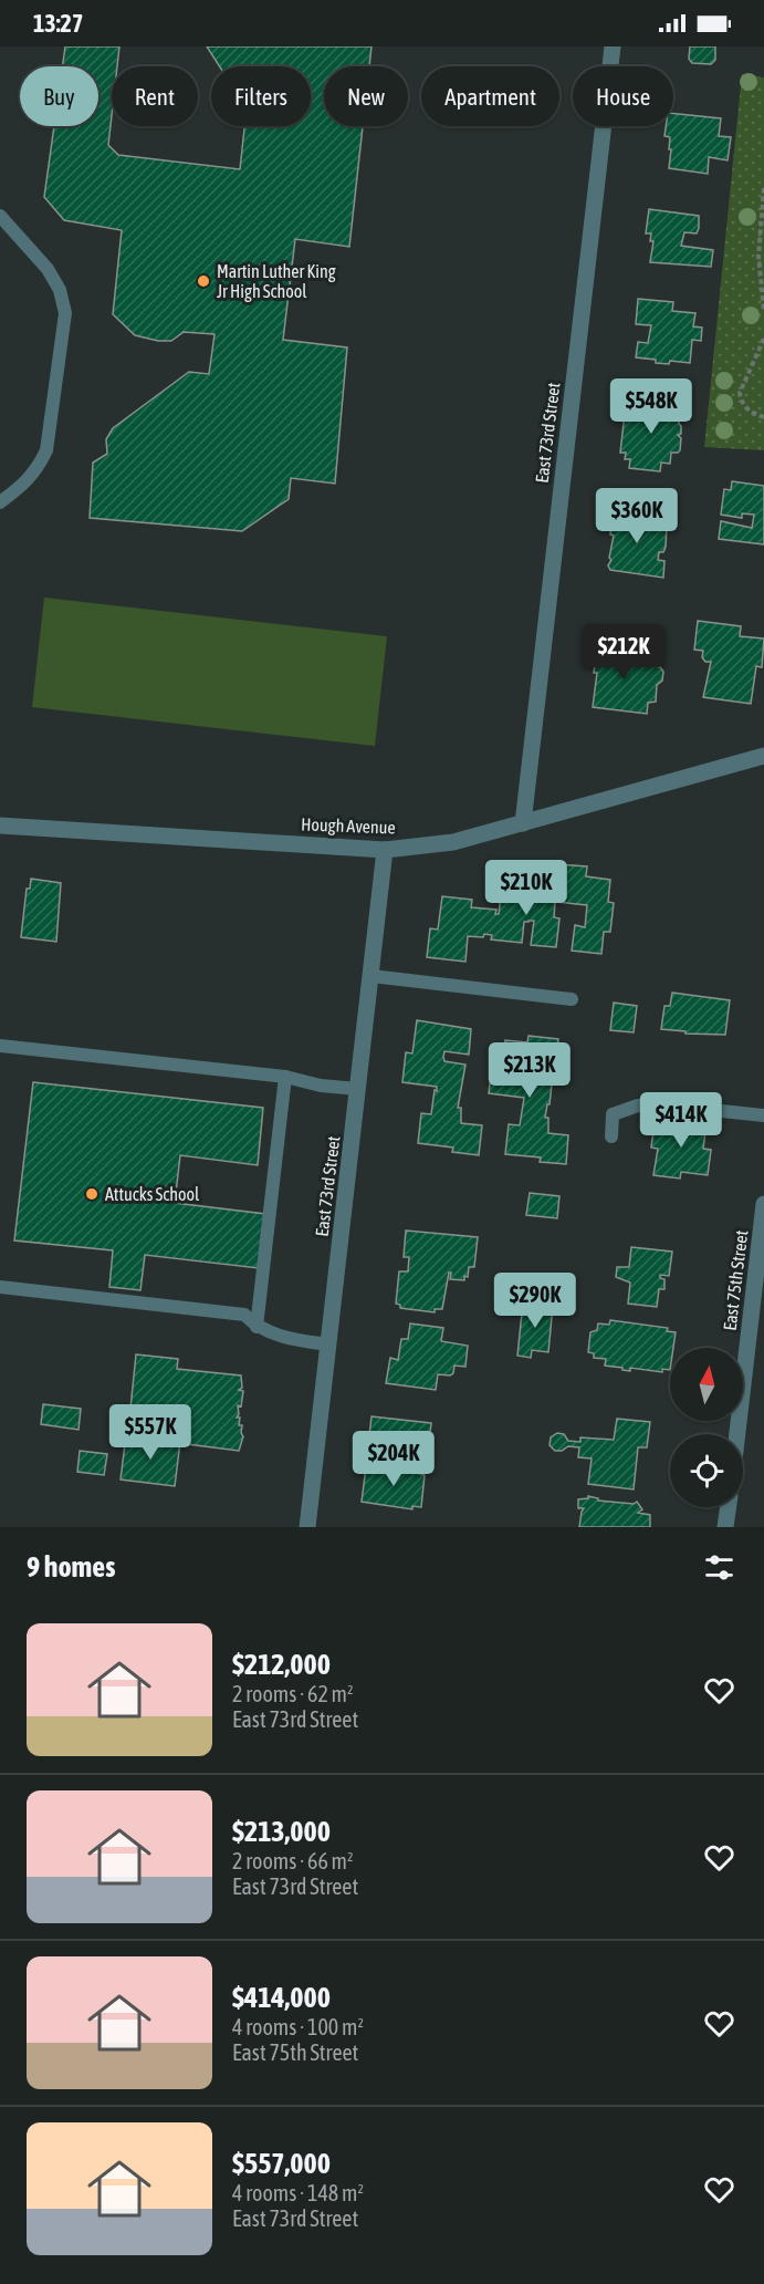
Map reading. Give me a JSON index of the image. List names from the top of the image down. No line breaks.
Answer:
{"streets":{"street":["East 73rd Street","Hough Avenue","East 75th Street"]},"crossings":[["East 73rd Street","Hough Avenue"]],"places":["Martin Luther King Jr High School","Attucks School"],"north":"top","page":{"status":"13:27","chip":["Buy","Rent","Filters","New","Apartment","House"],"price":["$548K","$360K","$212K","$210K","$213K","$414K","$290K","$557K","$204K"],"heading":"9 homes","list":[{"name":"$212,000","note":"2 rooms · 62 m² · East 73rd Street"},{"name":"$213,000","note":"2 rooms · 66 m² · East 73rd Street"},{"name":"$414,000","note":"4 rooms · 100 m² · East 75th Street"},{"name":"$557,000","note":"4 rooms · 148 m² · East 73rd Street"}]}}
